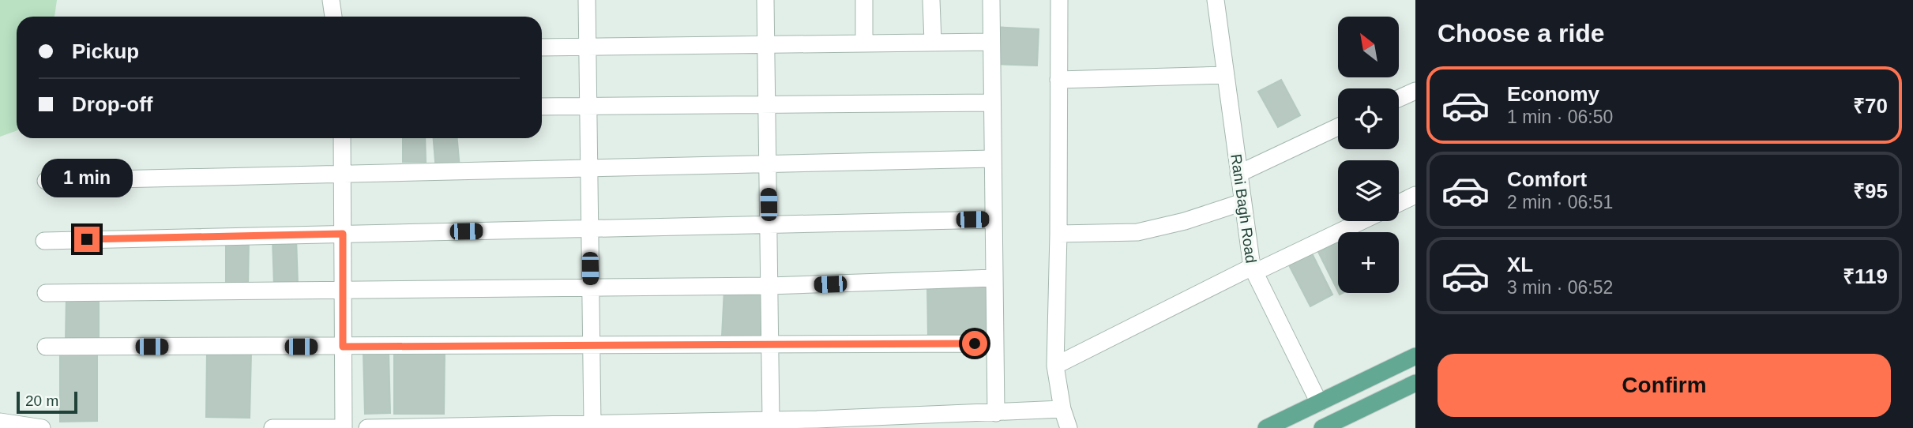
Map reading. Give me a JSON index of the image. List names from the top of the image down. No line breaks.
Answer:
{"streets":{"street":["Rani Bagh Road"]},"scale_bar":"20 m","north":"top left","page":{"heading":"Choose a ride","map_buttons":"+","banner":["Pickup","Drop-off"],"list":[{"name":"Economy","note":"1 min · 06:50","value":"₹70"},{"name":"Comfort","note":"2 min · 06:51","value":"₹95"},{"name":"XL","note":"3 min · 06:52","value":"₹119"}],"bubble":"1 min","buttons":"Confirm","scale":"20 m"}}
